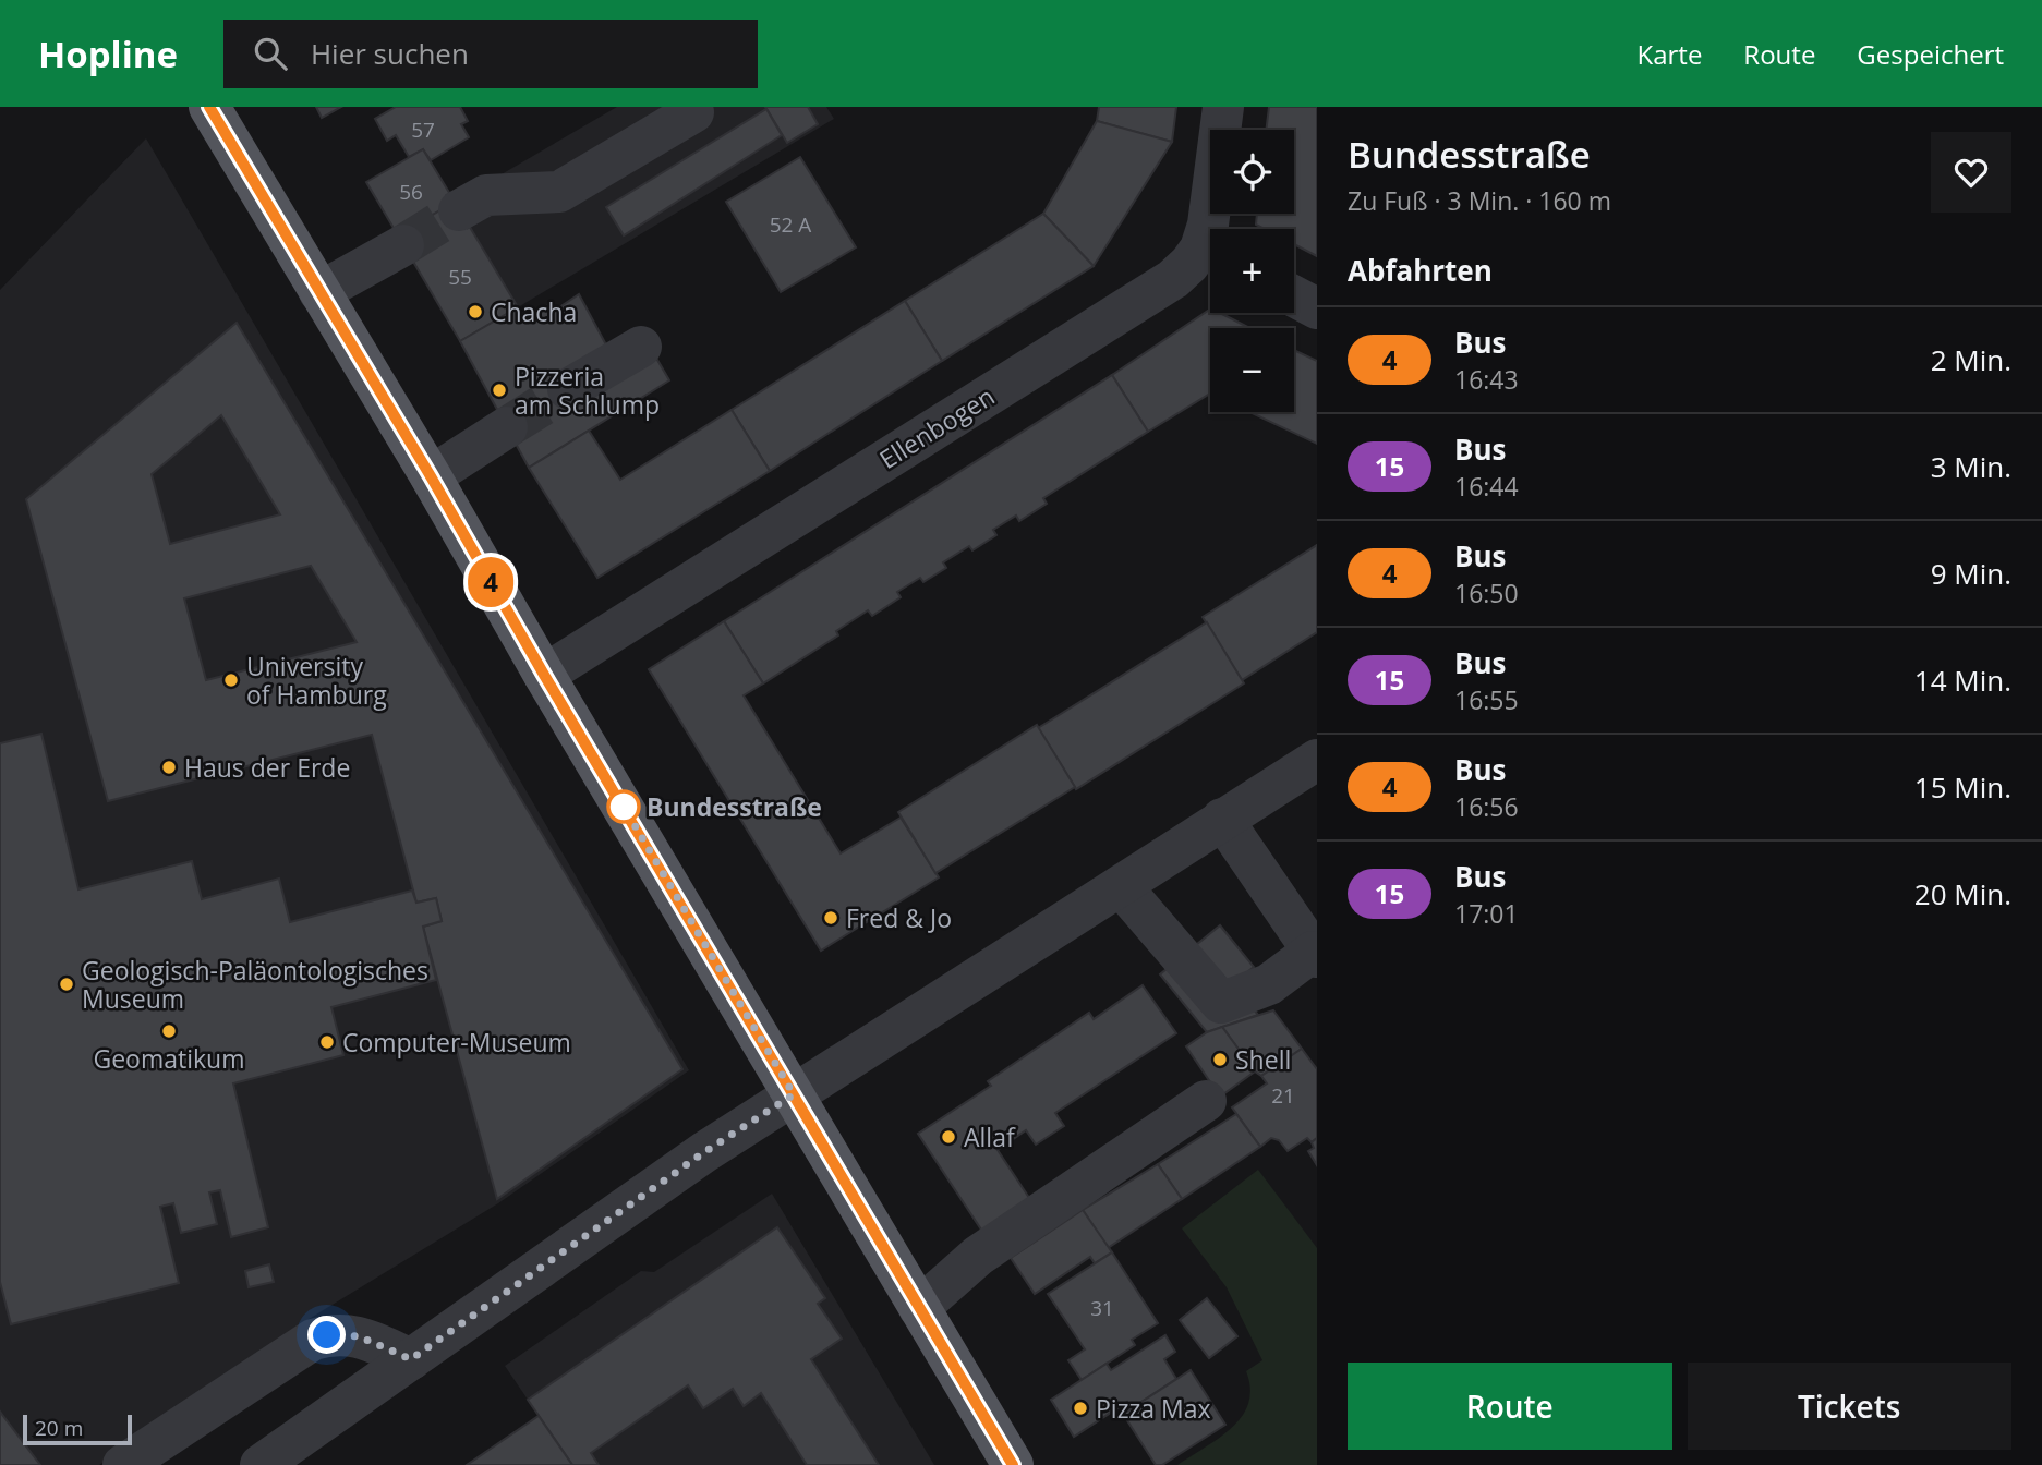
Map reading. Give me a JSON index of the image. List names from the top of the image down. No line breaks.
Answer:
{"streets":{"street":["Ellenbogen"]},"places":["Chacha","Pizzeria am Schlump","University of Hamburg","Haus der Erde","Bundesstraße","Fred & Jo","Geologisch-Paläontologisches Museum","Geomatikum","Computer-Museum","Shell","Allaf","Pizza Max"],"lines":["bus line 4"],"house_numbers":["57","56","52 A","55","21","31"],"scale_bar":"20 m","page":{"header":"Hopline","search":"Hier suchen","nav":["Karte","Route","Gespeichert"],"on_map":"4","heading":[["Bundesstraße","Zu Fuß · 3 Min. · 160 m"],"Abfahrten"],"map_buttons":["+","−"],"list":[{"mark":"4","name":"Bus","note":"16:43","value":"2 Min."},{"mark":"15","name":"Bus","note":"16:44","value":"3 Min."},{"mark":"4","name":"Bus","note":"16:50","value":"9 Min."},{"mark":"15","name":"Bus","note":"16:55","value":"14 Min."},{"mark":"4","name":"Bus","note":"16:56","value":"15 Min."},{"mark":"15","name":"Bus","note":"17:01","value":"20 Min."}],"buttons":["Route","Tickets"],"scale":"20 m"}}
